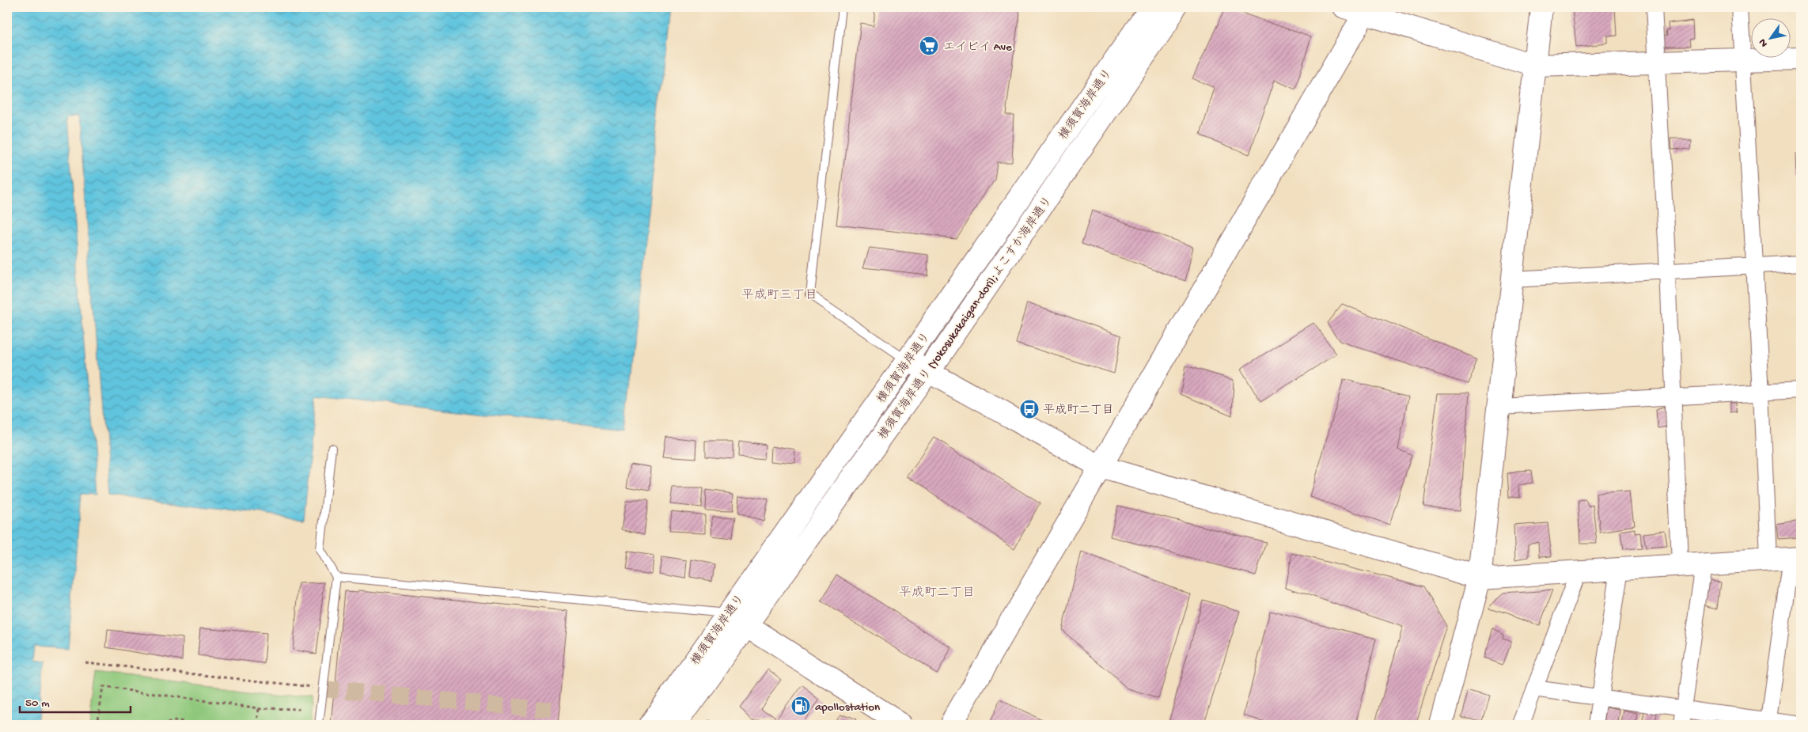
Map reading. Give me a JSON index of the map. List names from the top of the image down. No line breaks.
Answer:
{"streets":{"street":["横須賀海岸通り","横須賀海岸通り (Yokosukakaigan-dori);よこすか海岸通り"]},"districts":["平成町三丁目","平成町二丁目"],"places":{"supermarket":["エイビイ Ave"],"bus stop":["平成町二丁目"],"fuel station":["apollostation"]},"scale_bar":"50 m","north":"bottom left"}
